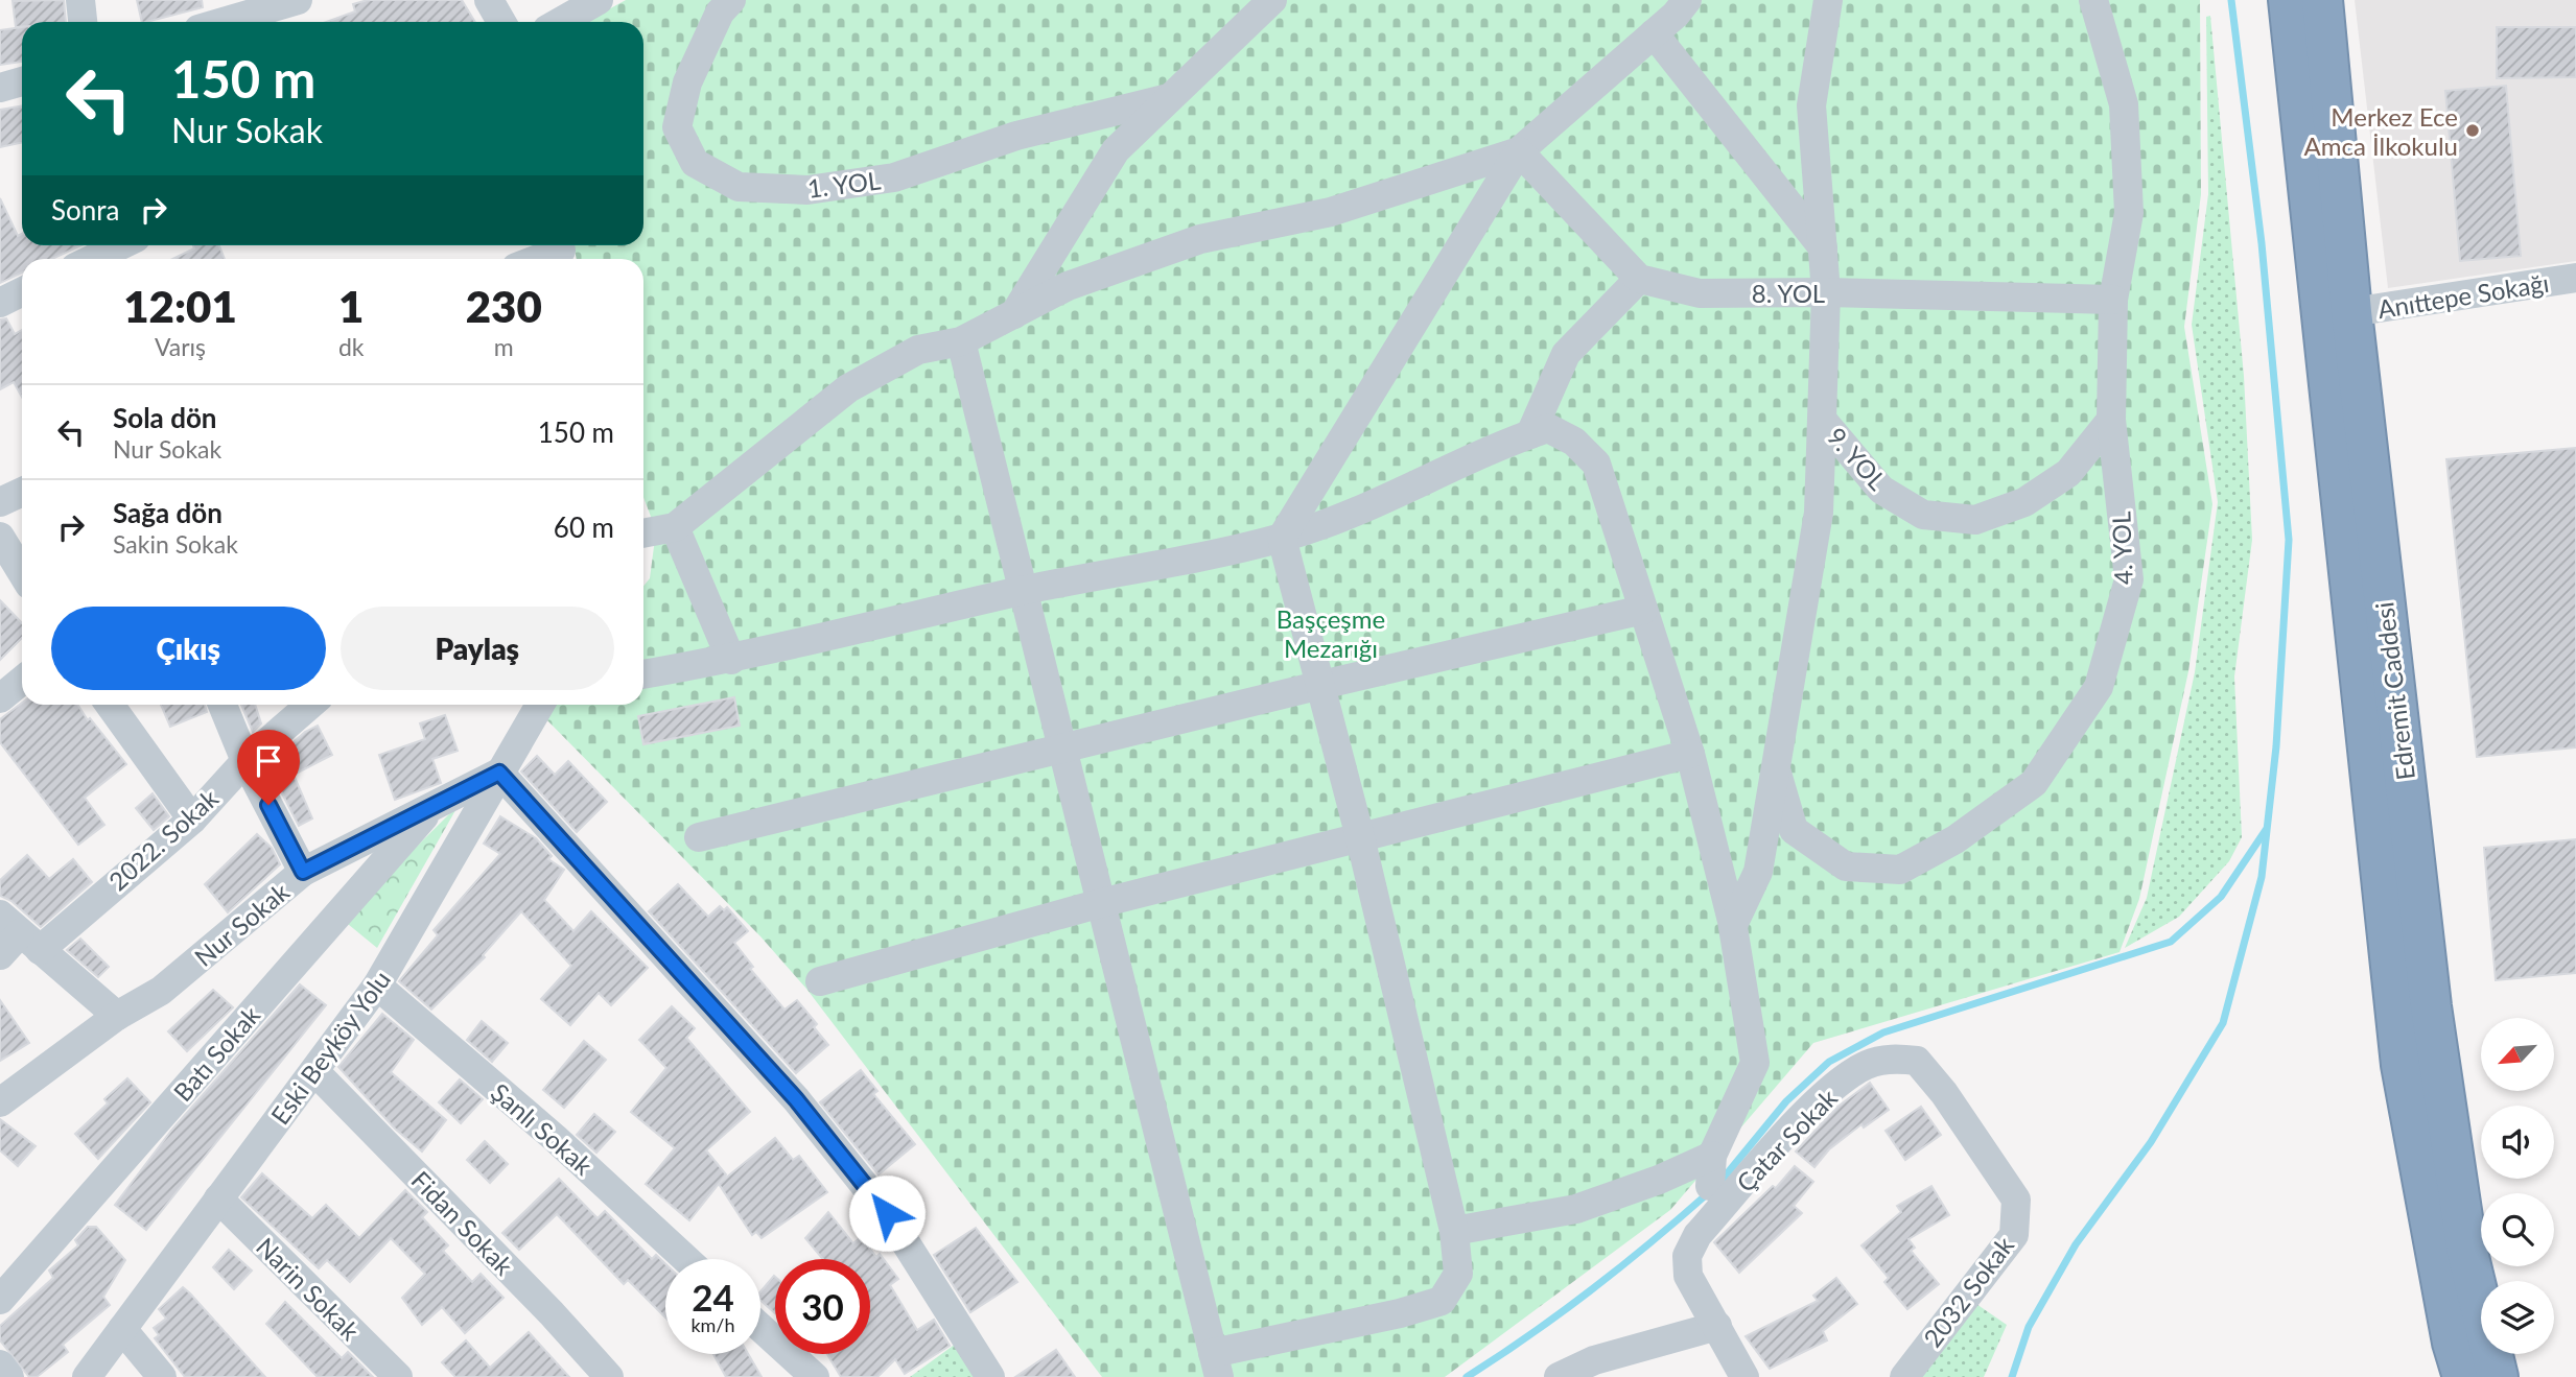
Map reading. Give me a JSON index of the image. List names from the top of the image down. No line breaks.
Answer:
{"streets":{"highway":["Edremit Caddesi"],"street":["1. YOL","8. YOL","Anıttepe Sokağı","9. YOL","4. YOL","2022. Sokak","Nur Sokak","Eski Beyköy Yolu","Batı Sokak","Şanlı Sokak","Çatar Sokak","Fidan Sokak","Narin Sokak","2032 Sokak"]},"crossings":[["8. YOL","4. YOL"],["Anıttepe Sokağı","Edremit Caddesi"],["9. YOL","4. YOL"],["Nur Sokak","Eski Beyköy Yolu"],["Nur Sokak","Batı Sokak"],["Eski Beyköy Yolu","Şanlı Sokak"],["Eski Beyköy Yolu","Fidan Sokak"],["Eski Beyköy Yolu","Narin Sokak"],["Çatar Sokak","2032 Sokak"]],"parks":["Başçeşme Mezarığı"],"places":["Merkez Ece Amca İlkokulu"],"north":"bottom left","page":{"turn":["150 m","Nur Sokak"],"then":"Sonra","eta":["12:01","Varış","1","dk","230","m"],"list":[{"name":"Sola dön","note":"Nur Sokak","value":"150 m"},{"name":"Sağa dön","note":"Sakin Sokak","value":"60 m"}],"buttons":["Çıkış","Paylaş"],"speed":"24 km/h","limit":"30"}}
